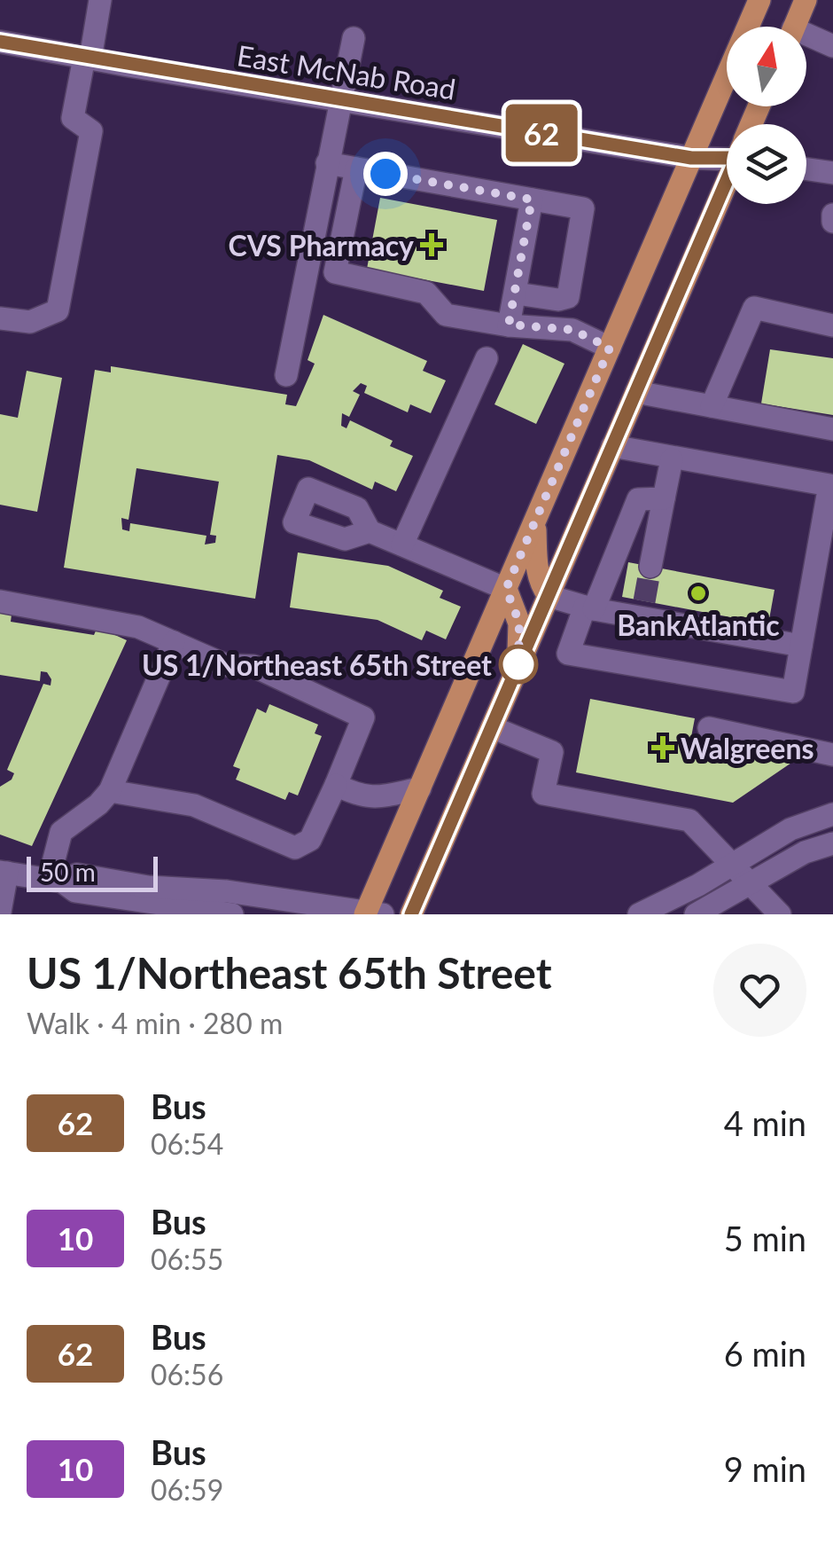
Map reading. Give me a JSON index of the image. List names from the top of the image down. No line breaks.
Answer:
{"streets":{"street":["East McNab Road"]},"places":{"health":["CVS Pharmacy","Walgreens"],"other":["BankAtlantic","US 1/Northeast 65th Street"]},"lines":["bus line 62"],"scale_bar":"50 m","north":"top","page":{"on_map":"62","scale":"50 m","heading":["US 1/Northeast 65th Street","Walk · 4 min · 280 m"],"list":[{"mark":"62","name":"Bus","note":"06:54","value":"4 min"},{"mark":"10","name":"Bus","note":"06:55","value":"5 min"},{"mark":"62","name":"Bus","note":"06:56","value":"6 min"},{"mark":"10","name":"Bus","note":"06:59","value":"9 min"}]}}
